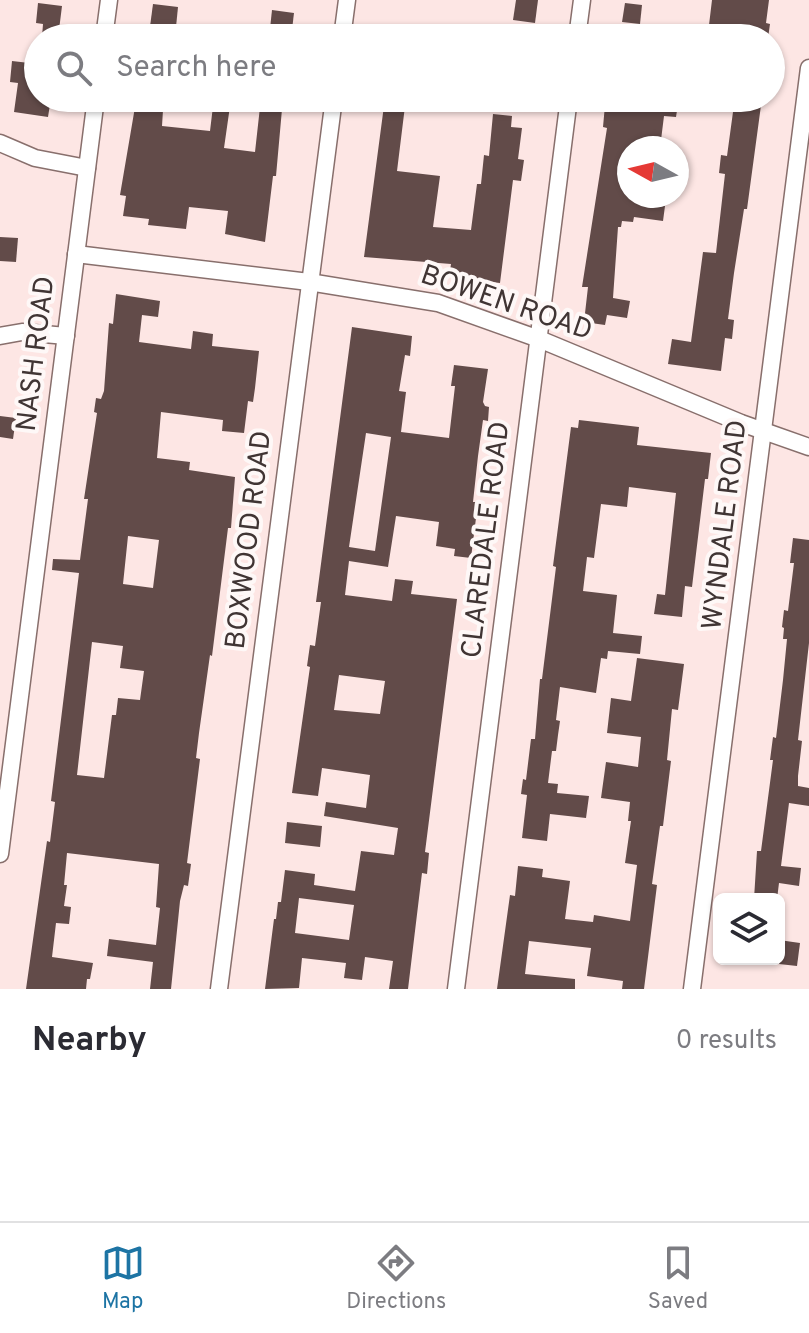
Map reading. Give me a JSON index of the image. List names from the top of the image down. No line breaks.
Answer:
{"streets":{"street":["BOWEN ROAD","NASH ROAD","WYNDALE ROAD","BOXWOOD ROAD","CLAREDALE ROAD"]},"crossings":[["BOWEN ROAD","NASH ROAD"],["BOWEN ROAD","WYNDALE ROAD"],["BOWEN ROAD","BOXWOOD ROAD"],["BOWEN ROAD","CLAREDALE ROAD"]],"north":"left","page":{"search":"Search here","heading":["Nearby","0 results"],"nav":["Map","Directions","Saved"]}}
